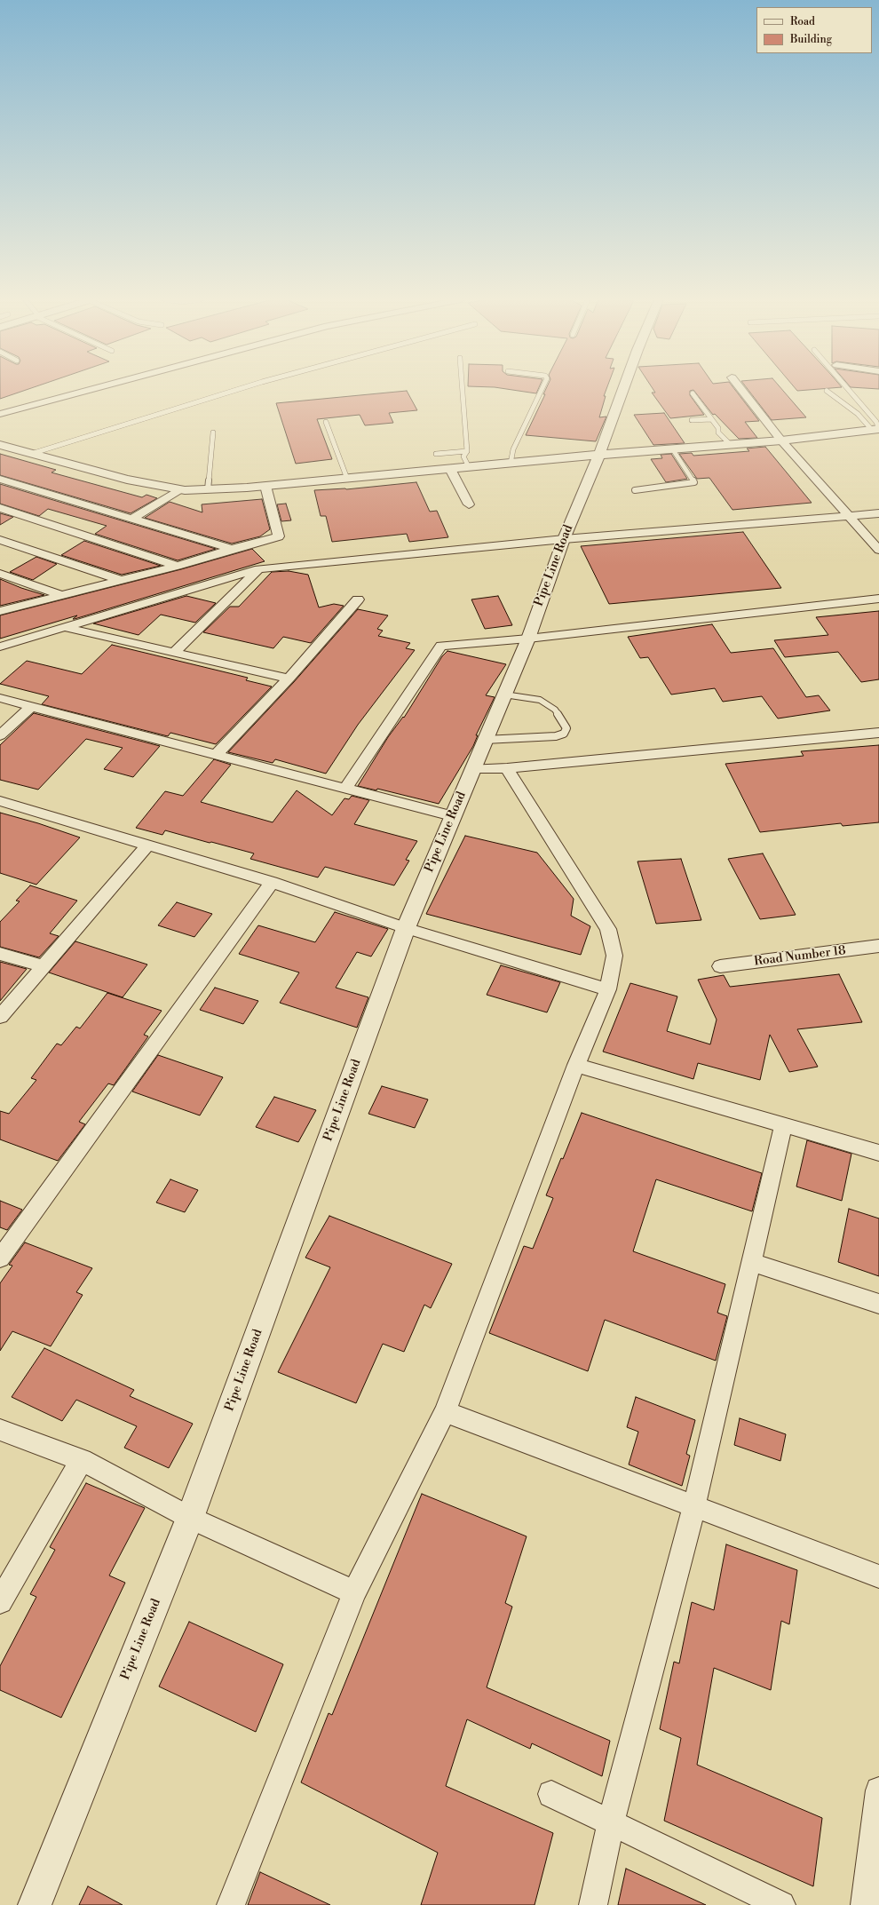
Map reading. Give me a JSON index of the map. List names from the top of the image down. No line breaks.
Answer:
{"streets":{"street":["Pipe Line Road","Road Number 18"]},"legend":["Road","Building"]}
